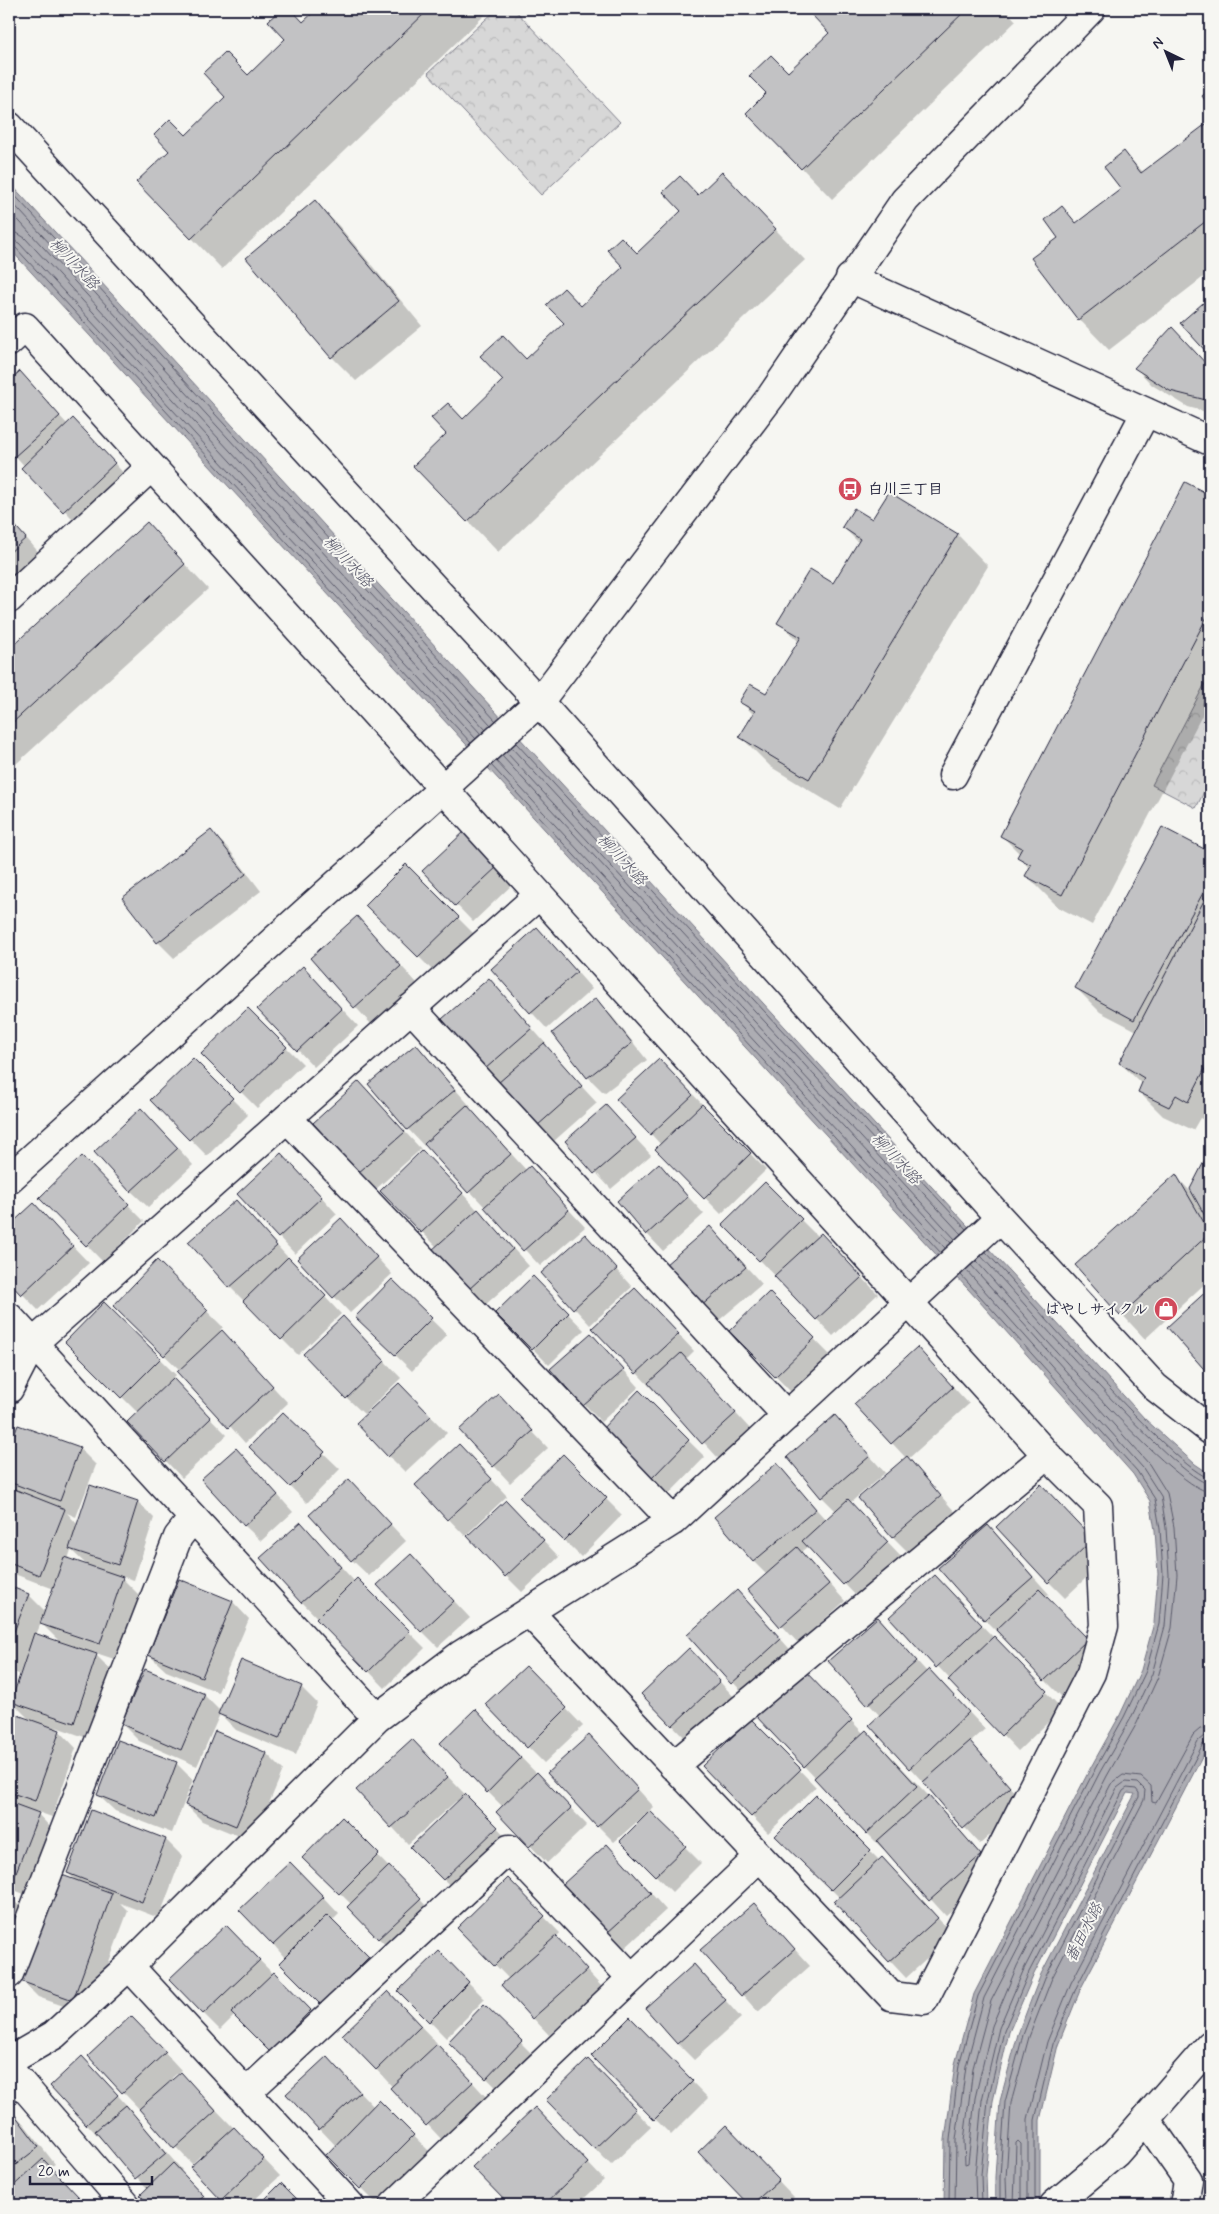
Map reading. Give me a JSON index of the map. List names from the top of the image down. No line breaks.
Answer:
{"water":["柳川水路","番田水路"],"places":{"bus stop":["白川三丁目"],"shop":["はやしサイクル"]},"scale_bar":"20 m","north":"top left"}
